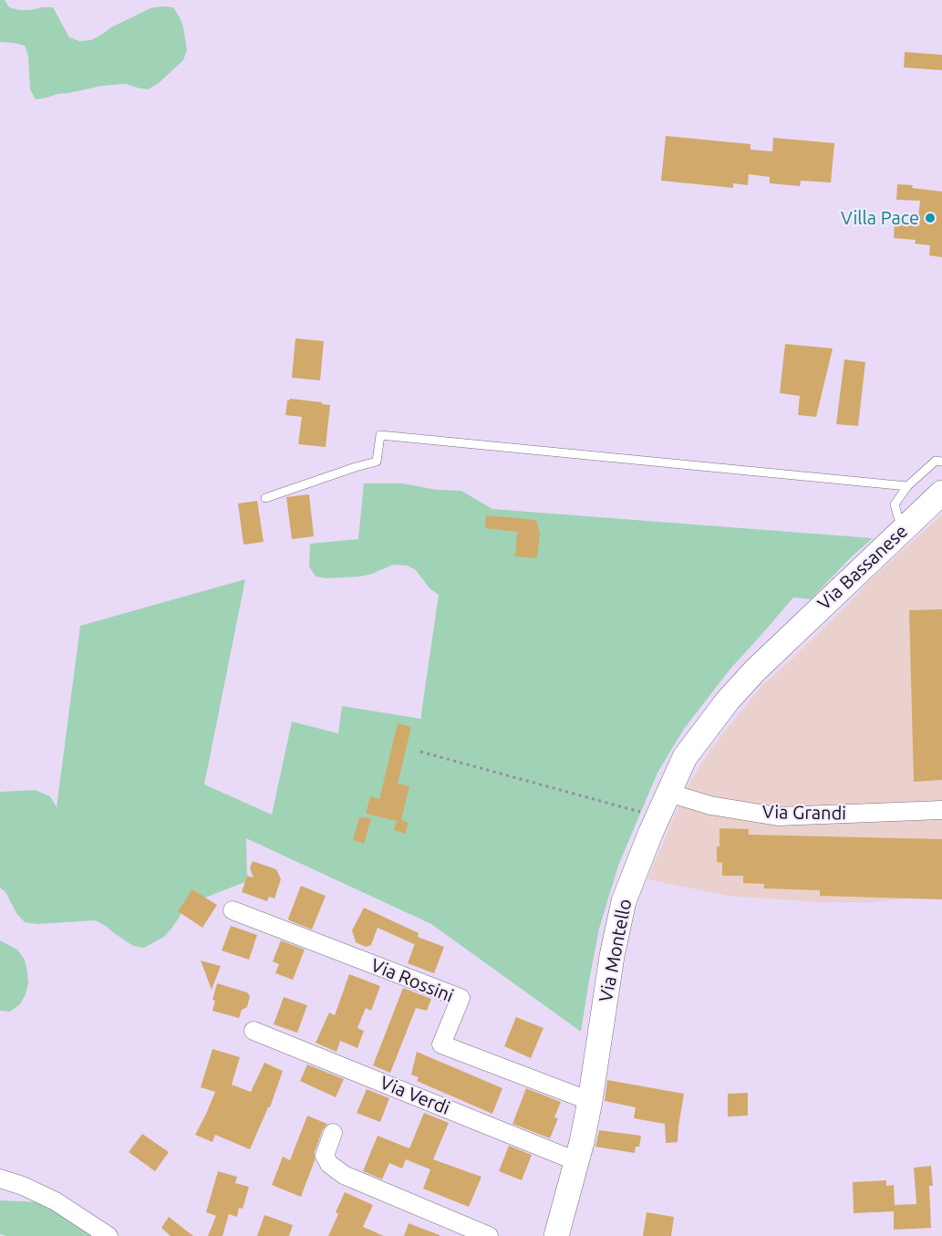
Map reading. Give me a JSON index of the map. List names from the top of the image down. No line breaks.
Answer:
{"streets":{"main road":["Via Bassanese","Via Montello"],"street":["Via Grandi","Via Rossini","Via Verdi"]},"crossings":[["Via Bassanese","Via Montello"],["Via Grandi","Via Montello"],["Via Montello","Via Rossini"],["Via Montello","Via Verdi"]],"places":["Villa Pace"]}
